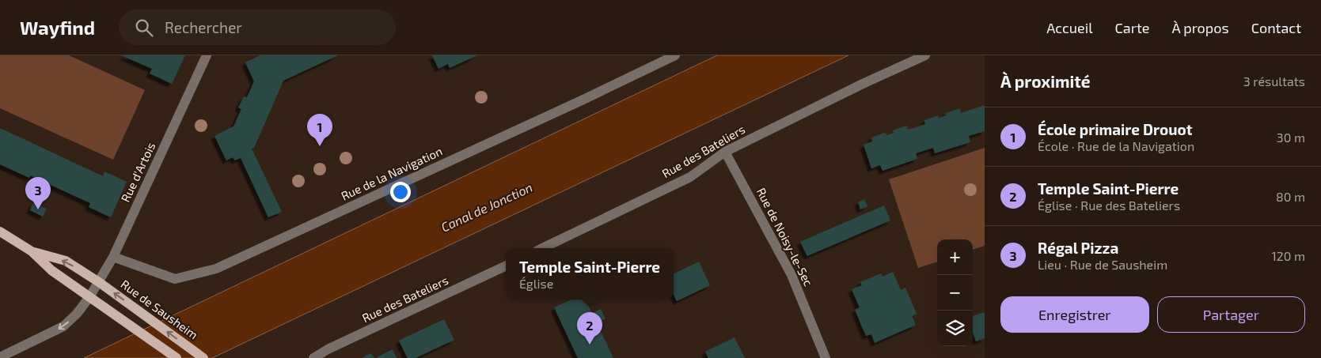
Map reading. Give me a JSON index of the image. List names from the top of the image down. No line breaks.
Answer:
{"streets":{"main road":["Rue de Sausheim"],"street":["Rue des Bateliers","Rue d'Artois","Rue de la Navigation","Rue de Noisy-le-Sec"]},"crossings":[["Rue des Bateliers","Rue de Noisy-le-Sec"],["Rue d'Artois","Rue de la Navigation"],["Rue d'Artois","Rue de Sausheim"]],"water":["Canal de Jonction"],"page":{"header":"Wayfind","search":"Rechercher","nav":["Accueil","Carte","À propos","Contact"],"heading":["À proximité","3 résultats"],"list":[{"mark":"1","name":"École primaire Drouot","note":"École · Rue de la Navigation","value":"30 m"},{"mark":"2","name":"Temple Saint-Pierre","note":"Église · Rue des Bateliers","value":"80 m"},{"mark":"3","name":"Régal Pizza","note":"Lieu · Rue de Sausheim","value":"120 m"}],"pins":["1","3","2"],"map_buttons":["+","−"],"popup":["Temple Saint-Pierre","Église"],"buttons":["Enregistrer","Partager"]}}
